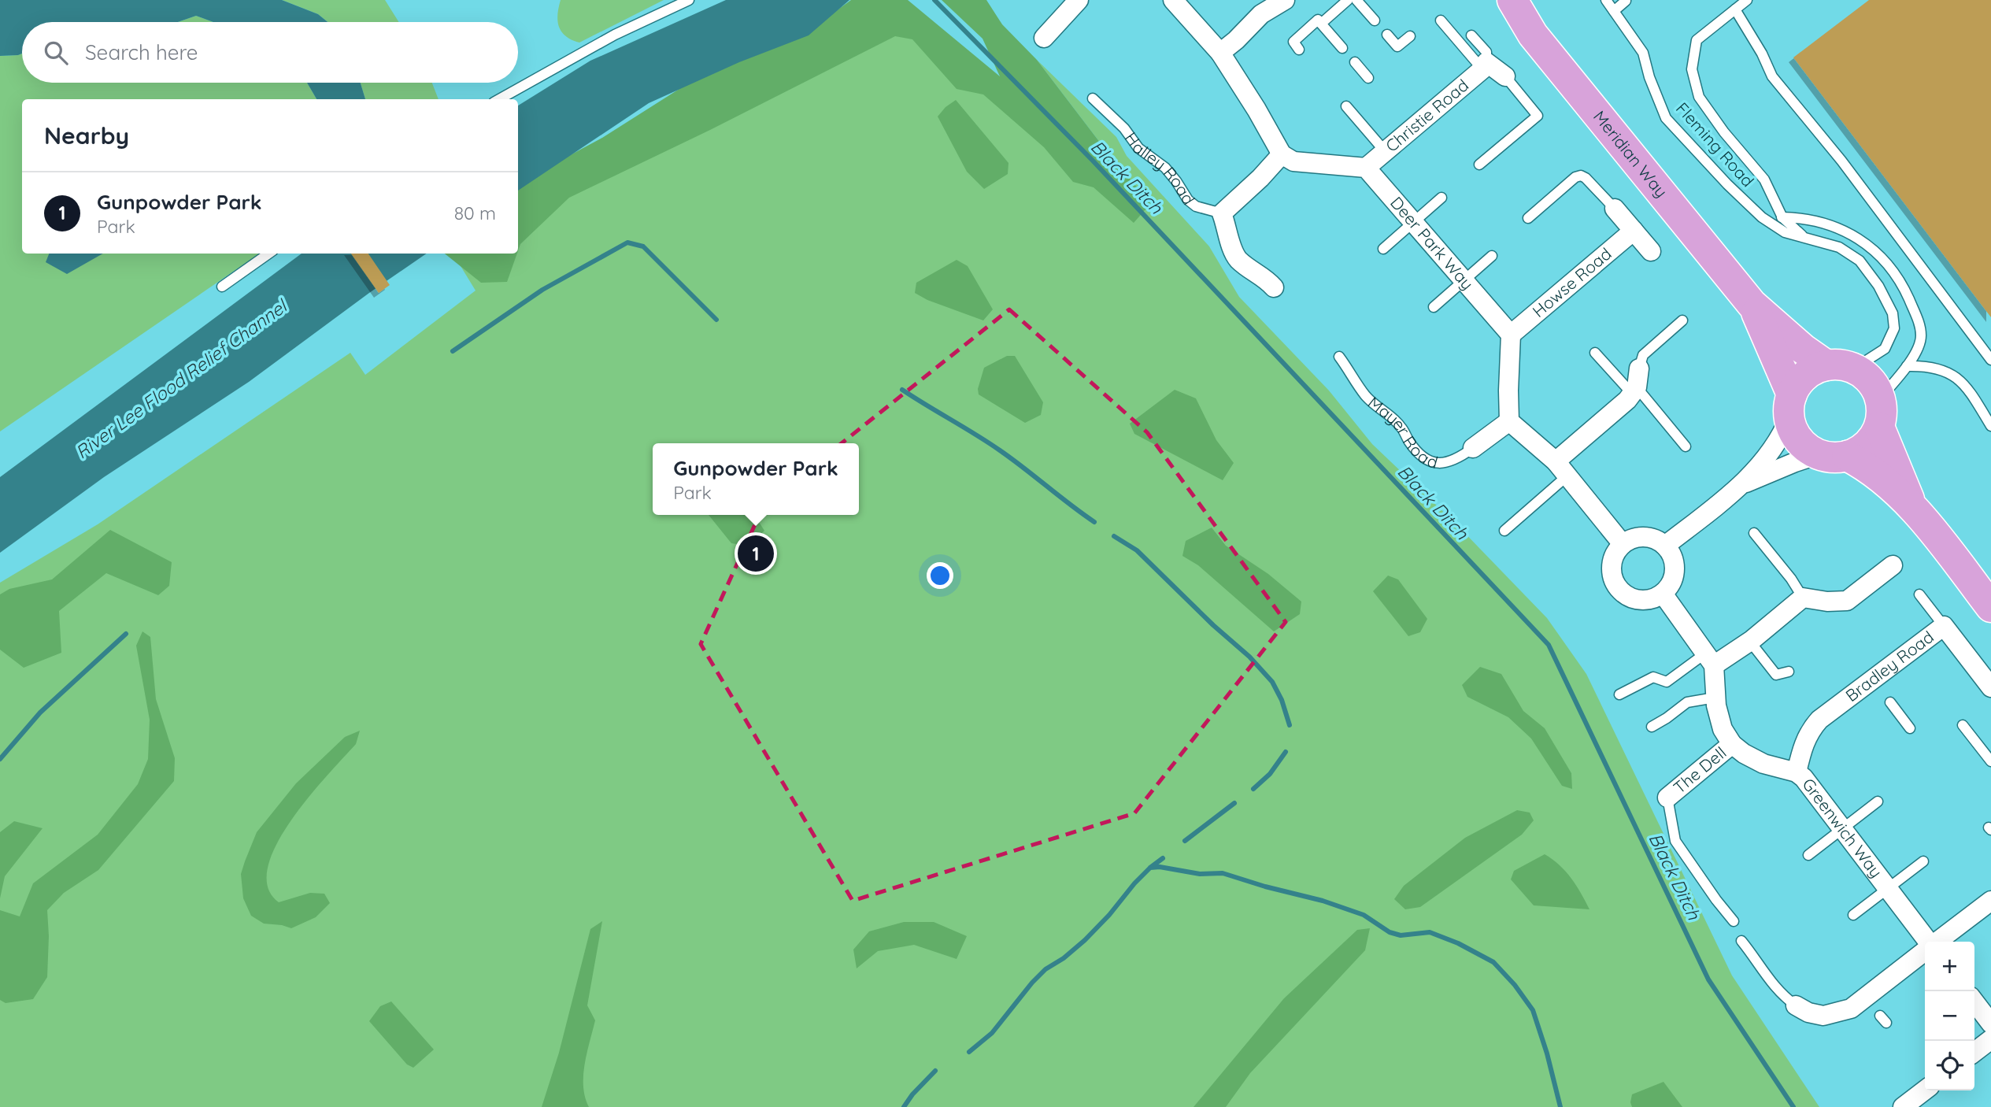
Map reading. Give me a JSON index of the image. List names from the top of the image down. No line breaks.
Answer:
{"streets":{"main road":["Meridian Way"],"street":["Christie Road","Deer Park Way","Howse Road","Mayer Road","Bradley Road","The Dell","Greenwich Way"],"lane":["Fleming Road","Halley Road"]},"crossings":[["Christie Road","Deer Park Way"],["Fleming Road","Meridian Way"],["Deer Park Way","Howse Road"],["Bradley Road","Greenwich Way"],["The Dell","Greenwich Way"]],"water":["Black Ditch","River Lee Flood Relief Channel"],"page":{"search":"Search here","heading":"Nearby","list":[{"mark":"1","name":"Gunpowder Park","note":"Park","value":"80 m"}],"popup":["Gunpowder Park","Park"],"pins":"1","map_buttons":["+","−"]}}
